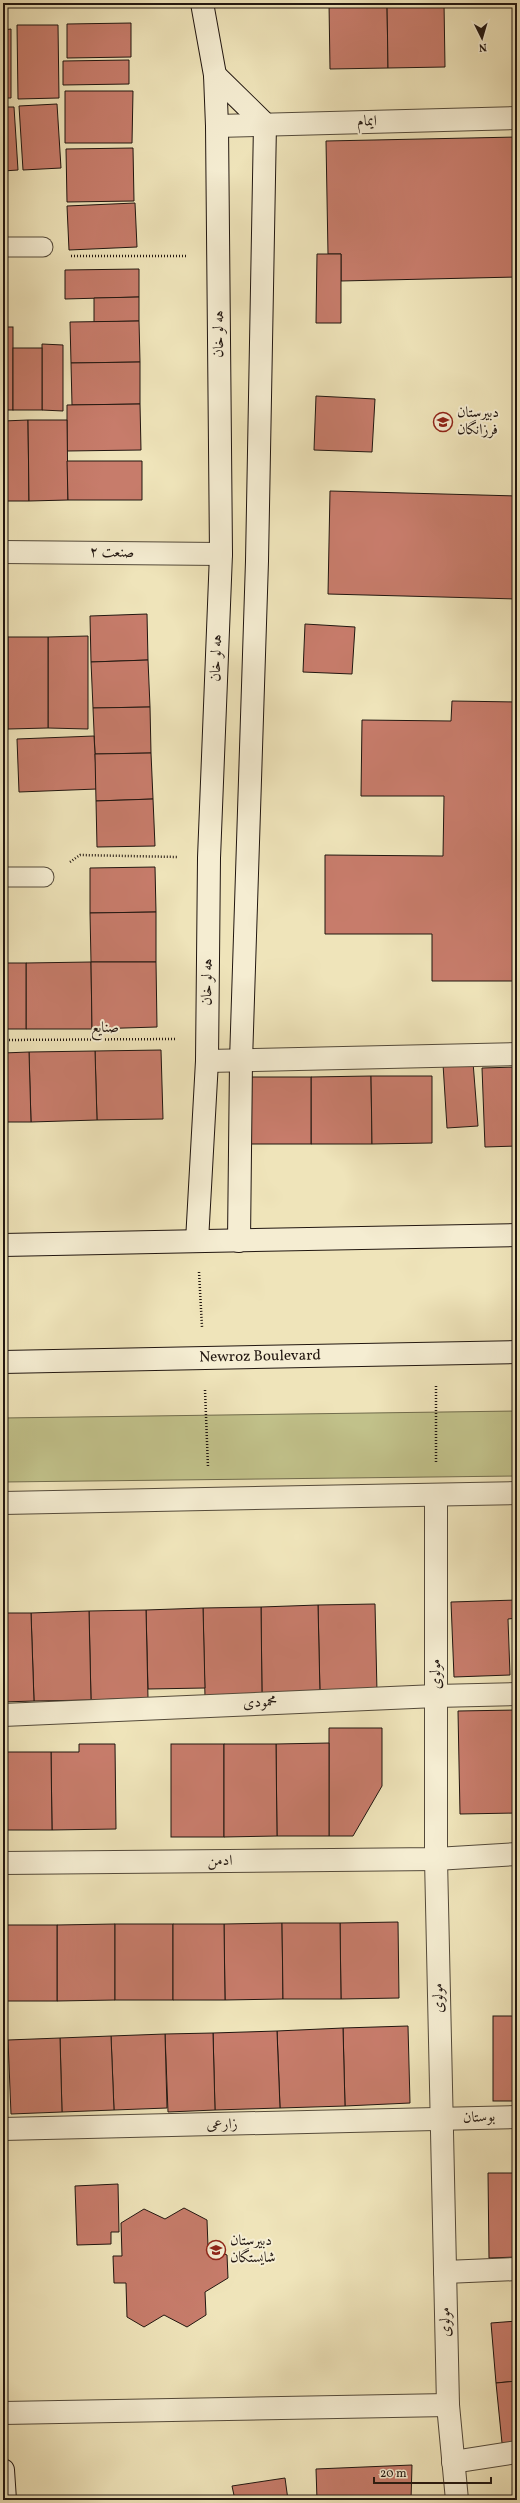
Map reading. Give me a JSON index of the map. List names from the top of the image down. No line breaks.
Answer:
{"streets":{"street":["ایمام","هه لو خان","صنعت ۲","Newroz Boulevard","مولوی","محمودی","ادمن","بوستان","زارعی"],"path":["صنایع"]},"crossings":[["ایمام","هه لو خان"],["هه لو خان","صنعت ۲"],["هه لو خان","صنایع"],["مولوی","محمودی"],["مولوی","ادمن"],["مولوی","بوستان"],["مولوی","زارعی"],["بوستان","زارعی"]],"places":{"school or university":["دبیرستان فرزانگان","دبیرستان شایستگان"]},"scale_bar":"20 m","north":"bottom"}
